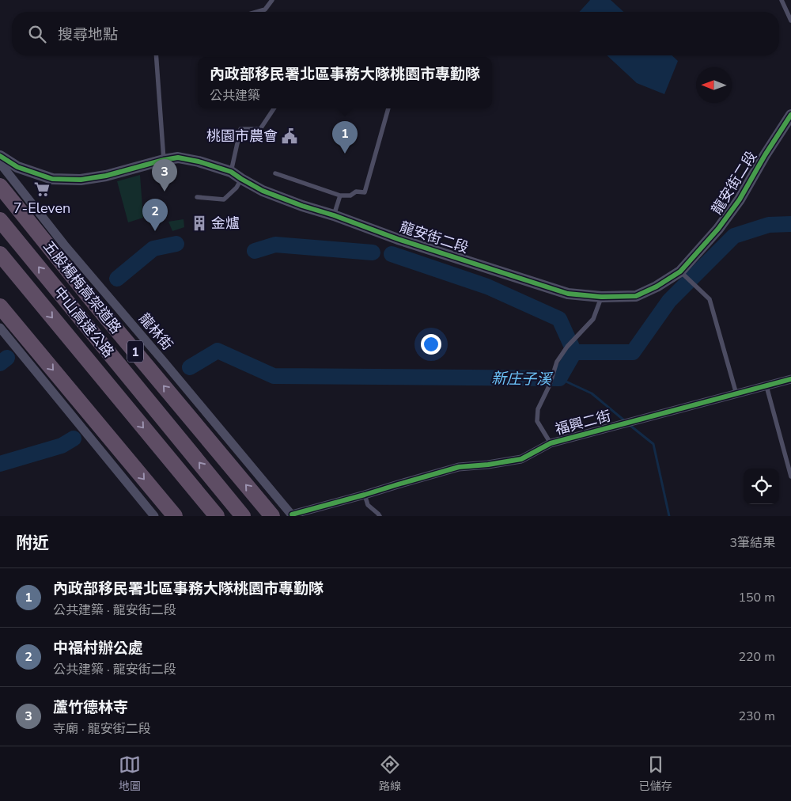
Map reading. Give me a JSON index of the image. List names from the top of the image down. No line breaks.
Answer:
{"streets":{"highway":["五股楊梅高架道路","中山高速公路","1"],"street":["龍安街二段","龍林街","福興二街"]},"crossings":[["龍林街","福興二街"]],"water":["新庄子溪"],"places":{"public building":["桃園市農會"],"supermarket":["7-Eleven"],"building":["金爐"]},"north":"left","page":{"search":"搜尋地點","popup":["內政部移民署北區事務大隊桃園市專勤隊","公共建築"],"pins":["1","3","2"],"heading":["附近","3筆結果"],"list":[{"mark":"1","name":"內政部移民署北區事務大隊桃園市專勤隊","note":"公共建築 · 龍安街二段","value":"150 m"},{"mark":"2","name":"中福村辦公處","note":"公共建築 · 龍安街二段","value":"220 m"},{"mark":"3","name":"蘆竹德林寺","note":"寺廟 · 龍安街二段","value":"230 m"}],"nav":["地圖","路線","已儲存"]}}
